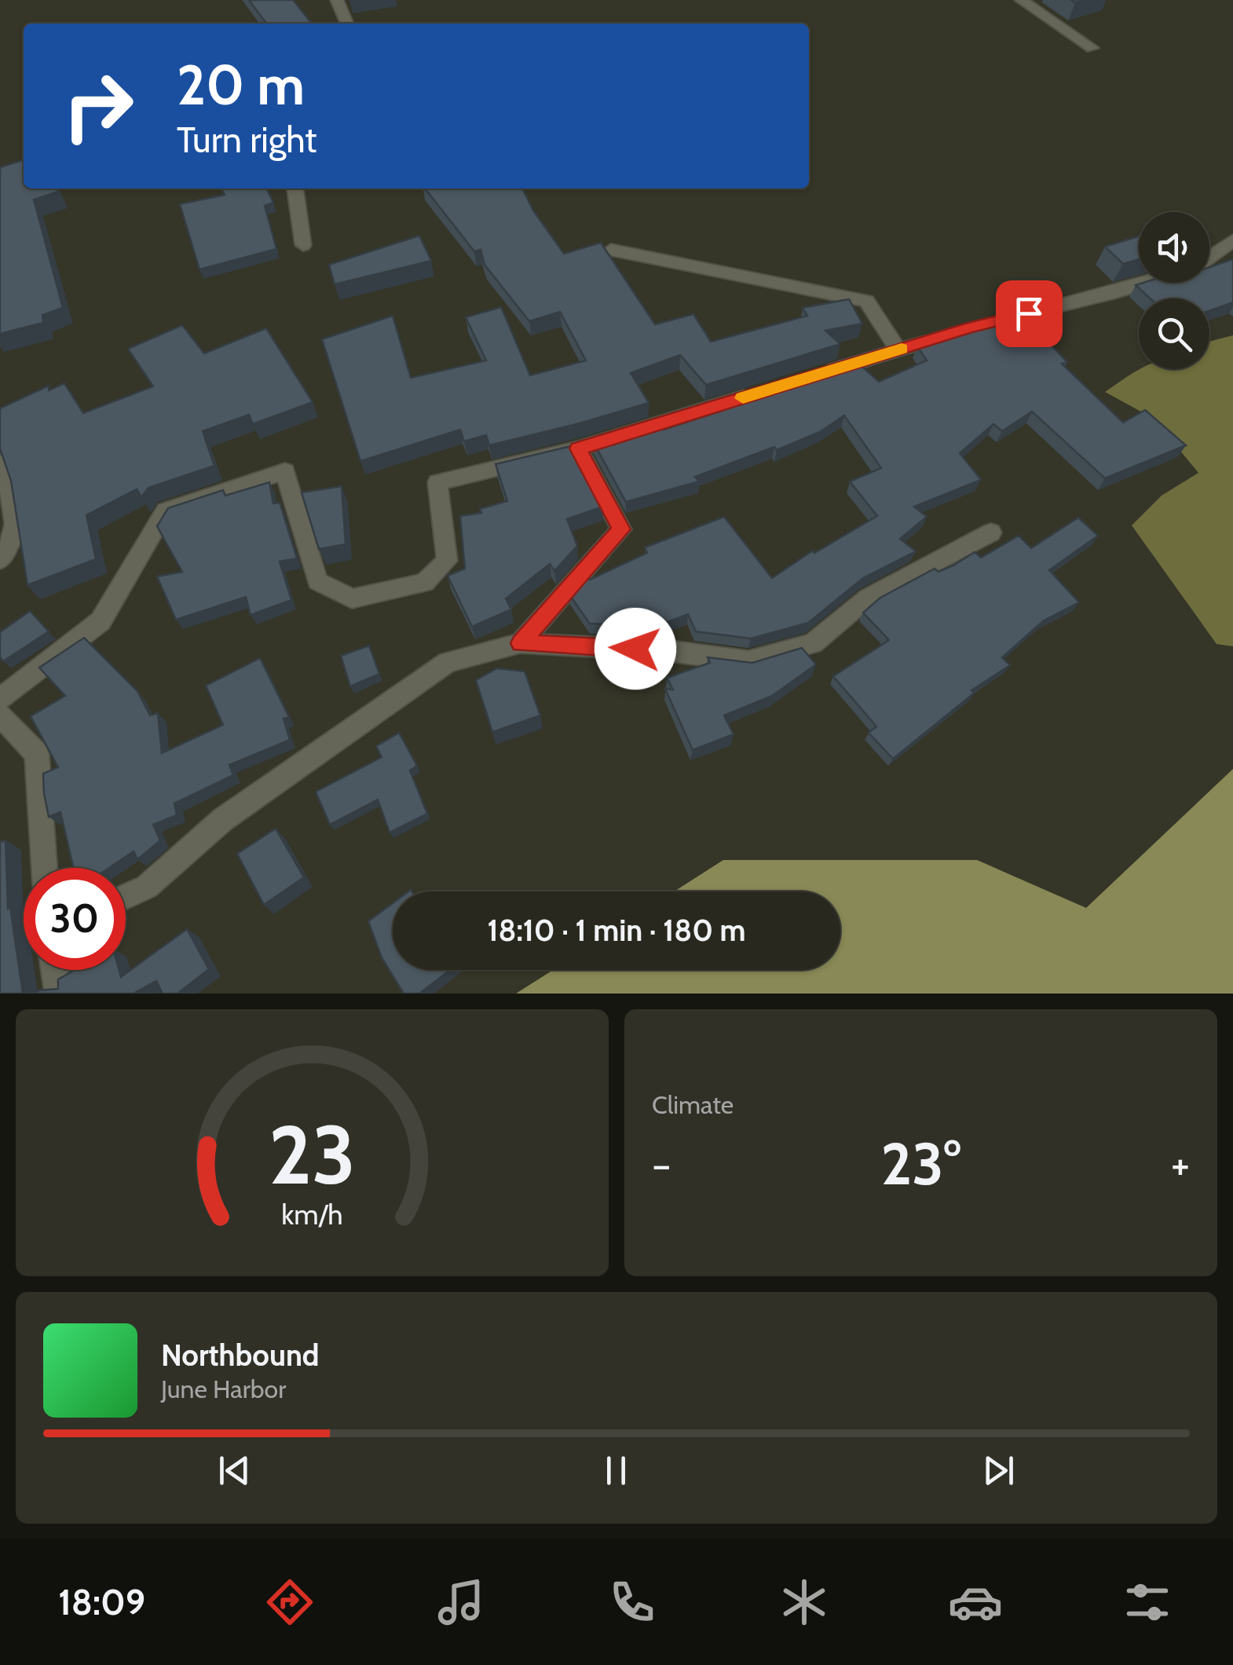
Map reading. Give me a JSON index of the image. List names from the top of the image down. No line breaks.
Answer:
{"page":{"turn":["20 m","Turn right"],"limit":"30","trip":"18:10 · 1 min · 180 m","tile":"Climate","heat":["−","23°","+"],"song":["Northbound","June Harbor"],"tabs":"18:09","gauge":["23","km/h"]}}
